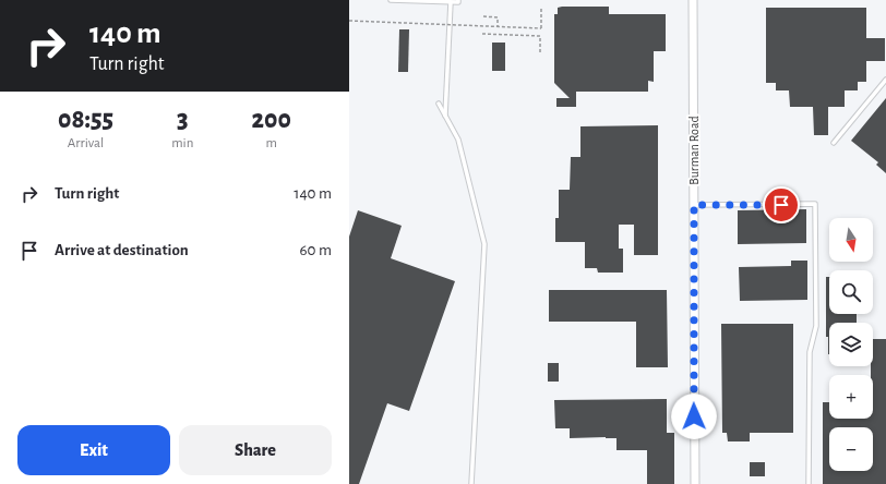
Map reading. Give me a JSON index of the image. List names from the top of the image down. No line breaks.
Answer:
{"streets":{"street":["Burman Road"]},"north":"bottom","page":{"turn":["140 m","Turn right"],"eta":["08:55","Arrival","3","min","200","m"],"list":[{"name":"Turn right","value":"140 m"},{"name":"Arrive at destination","value":"60 m"}],"map_buttons":["+","−"],"buttons":["Exit","Share"]}}
